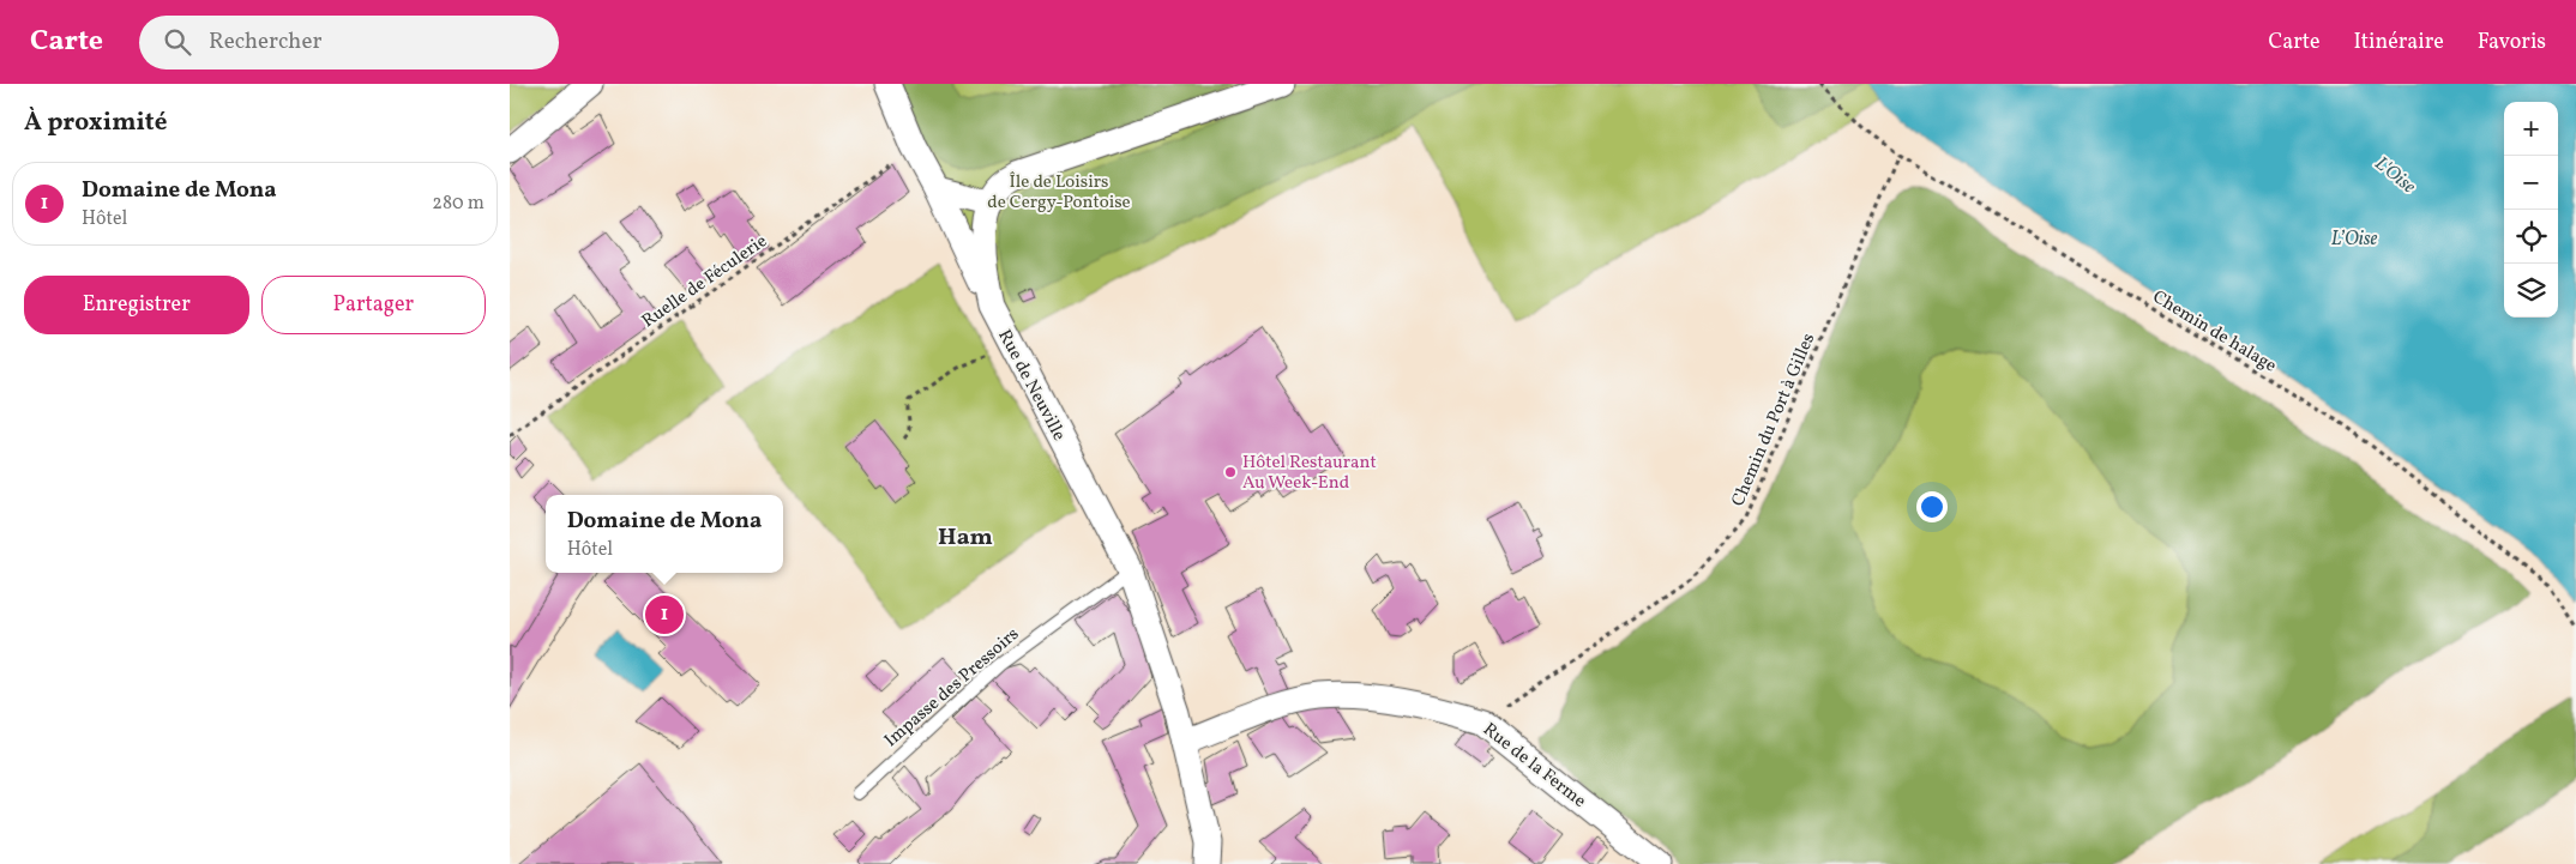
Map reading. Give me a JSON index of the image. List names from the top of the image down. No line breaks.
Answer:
{"streets":{"street":["Rue de Neuville","Rue de la Ferme"],"lane":["Impasse des Pressoirs"],"path":["Ruelle de Féculerie","Chemin de halage","Chemin du Port à Gilles"]},"crossings":[["Chemin de halage","Chemin du Port à Gilles"],["Rue de Neuville","Impasse des Pressoirs"],["Rue de Neuville","Rue de la Ferme"],["Chemin du Port à Gilles","Rue de la Ferme"]],"districts":["Ham"],"water":["L'Oise","L’Oise"],"parks":["Île de Loisirs de Cergy-Pontoise"],"places":["Hôtel Restaurant Au Week-End"],"page":{"header":"Carte","search":"Rechercher","nav":["Carte","Itinéraire","Favoris"],"heading":"À proximité","map_buttons":["+","−"],"list":[{"mark":"1","name":"Domaine de Mona","note":"Hôtel","value":"280 m"}],"buttons":["Enregistrer","Partager"],"popup":["Domaine de Mona","Hôtel"],"pins":"1"}}
